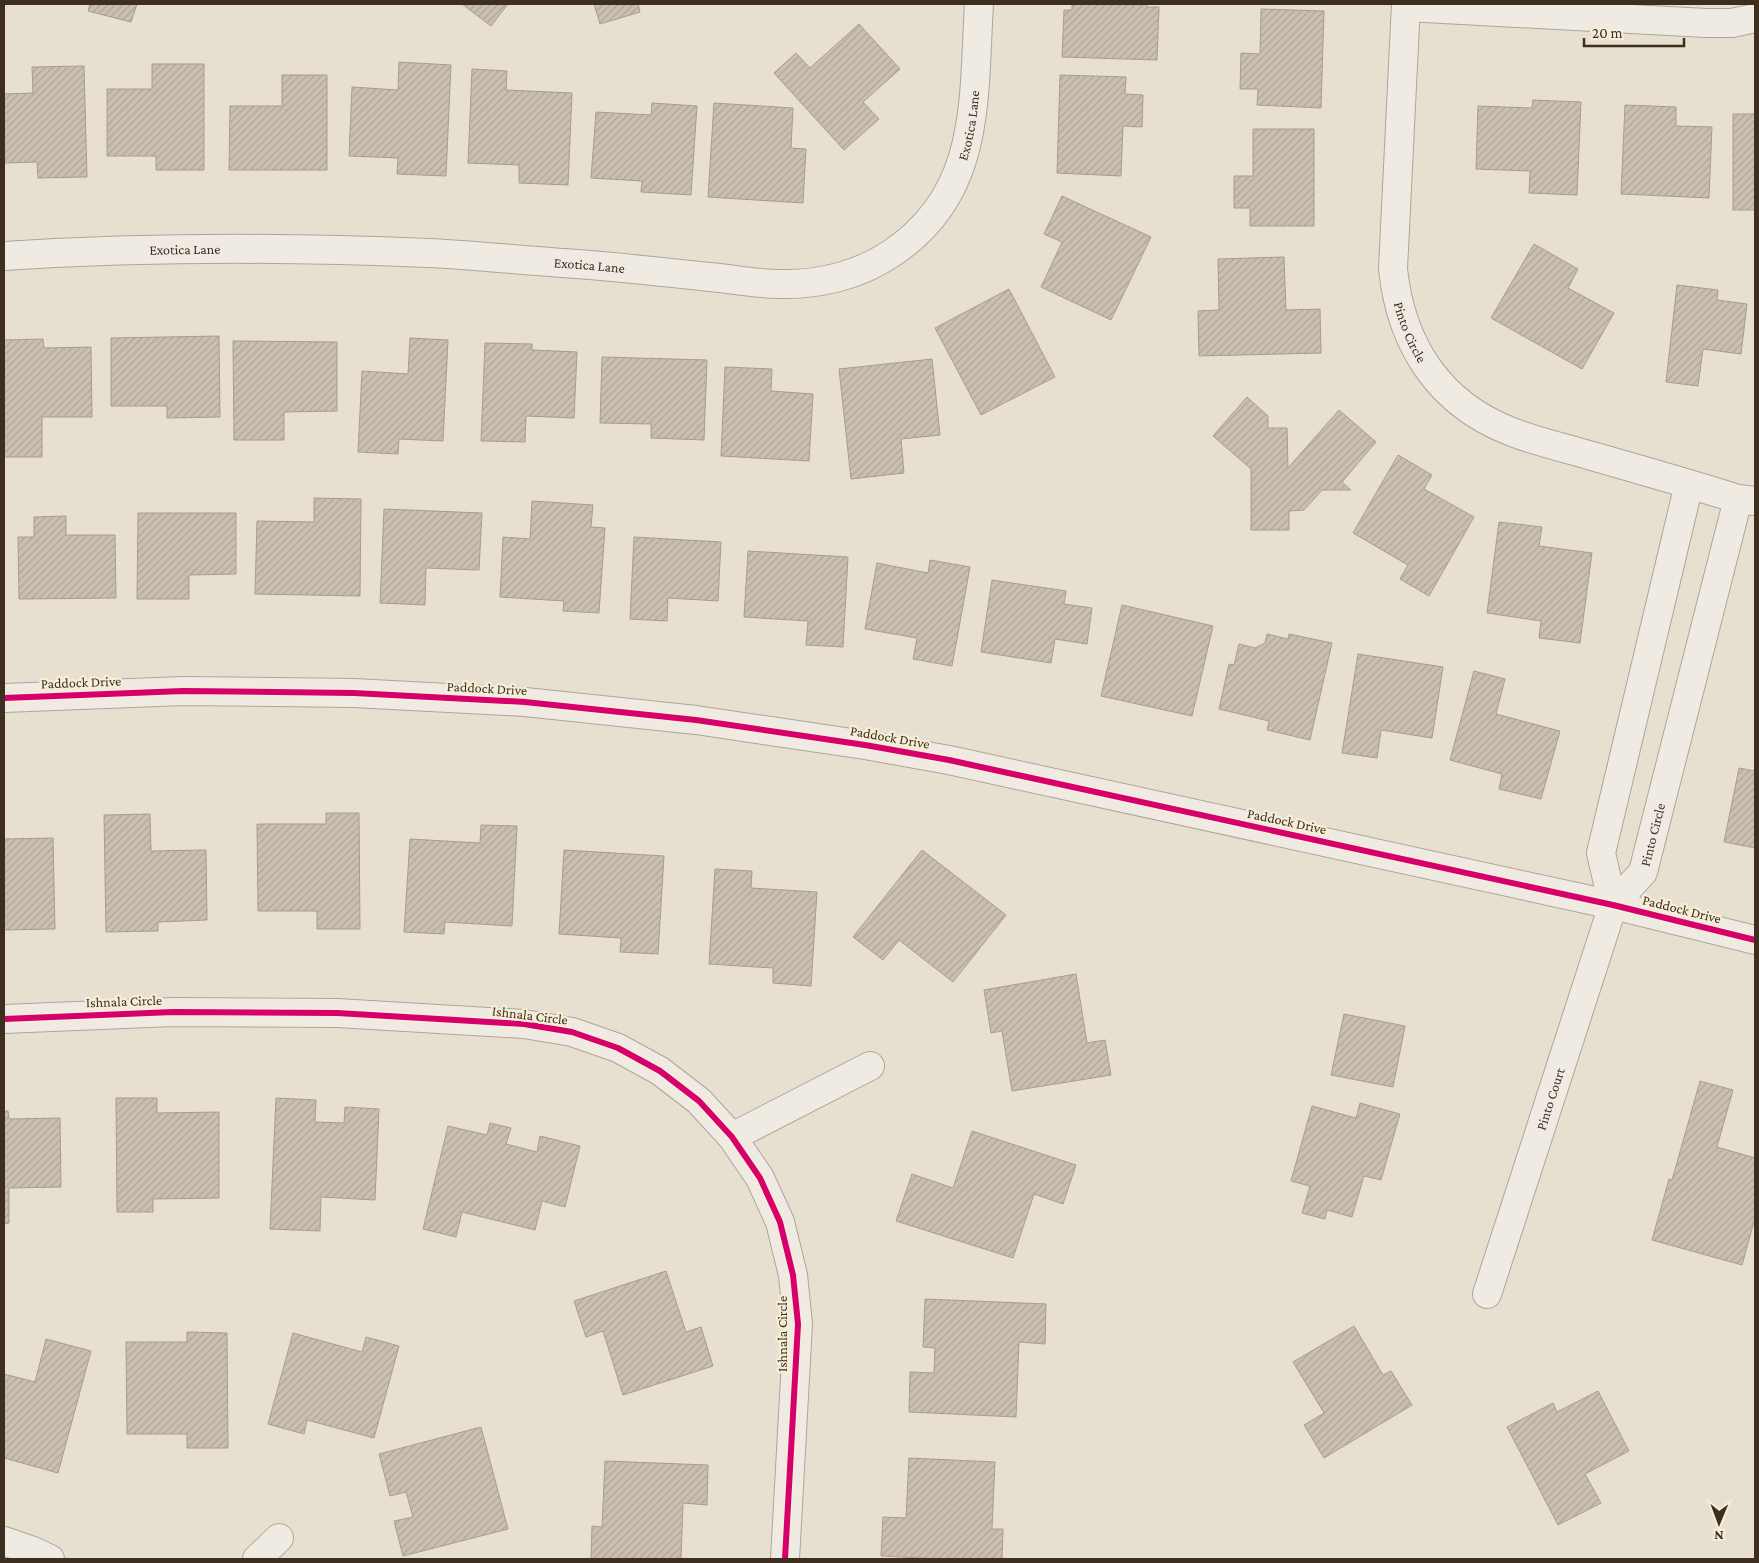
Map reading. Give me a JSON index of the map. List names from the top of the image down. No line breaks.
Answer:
{"streets":{"street":["Exotica Lane","Pinto Circle","Paddock Drive","Ishnala Circle","Pinto Court"]},"crossings":[["Pinto Circle","Paddock Drive"],["Pinto Circle","Pinto Court"],["Paddock Drive","Pinto Court"]],"scale_bar":"20 m","north":"bottom"}
